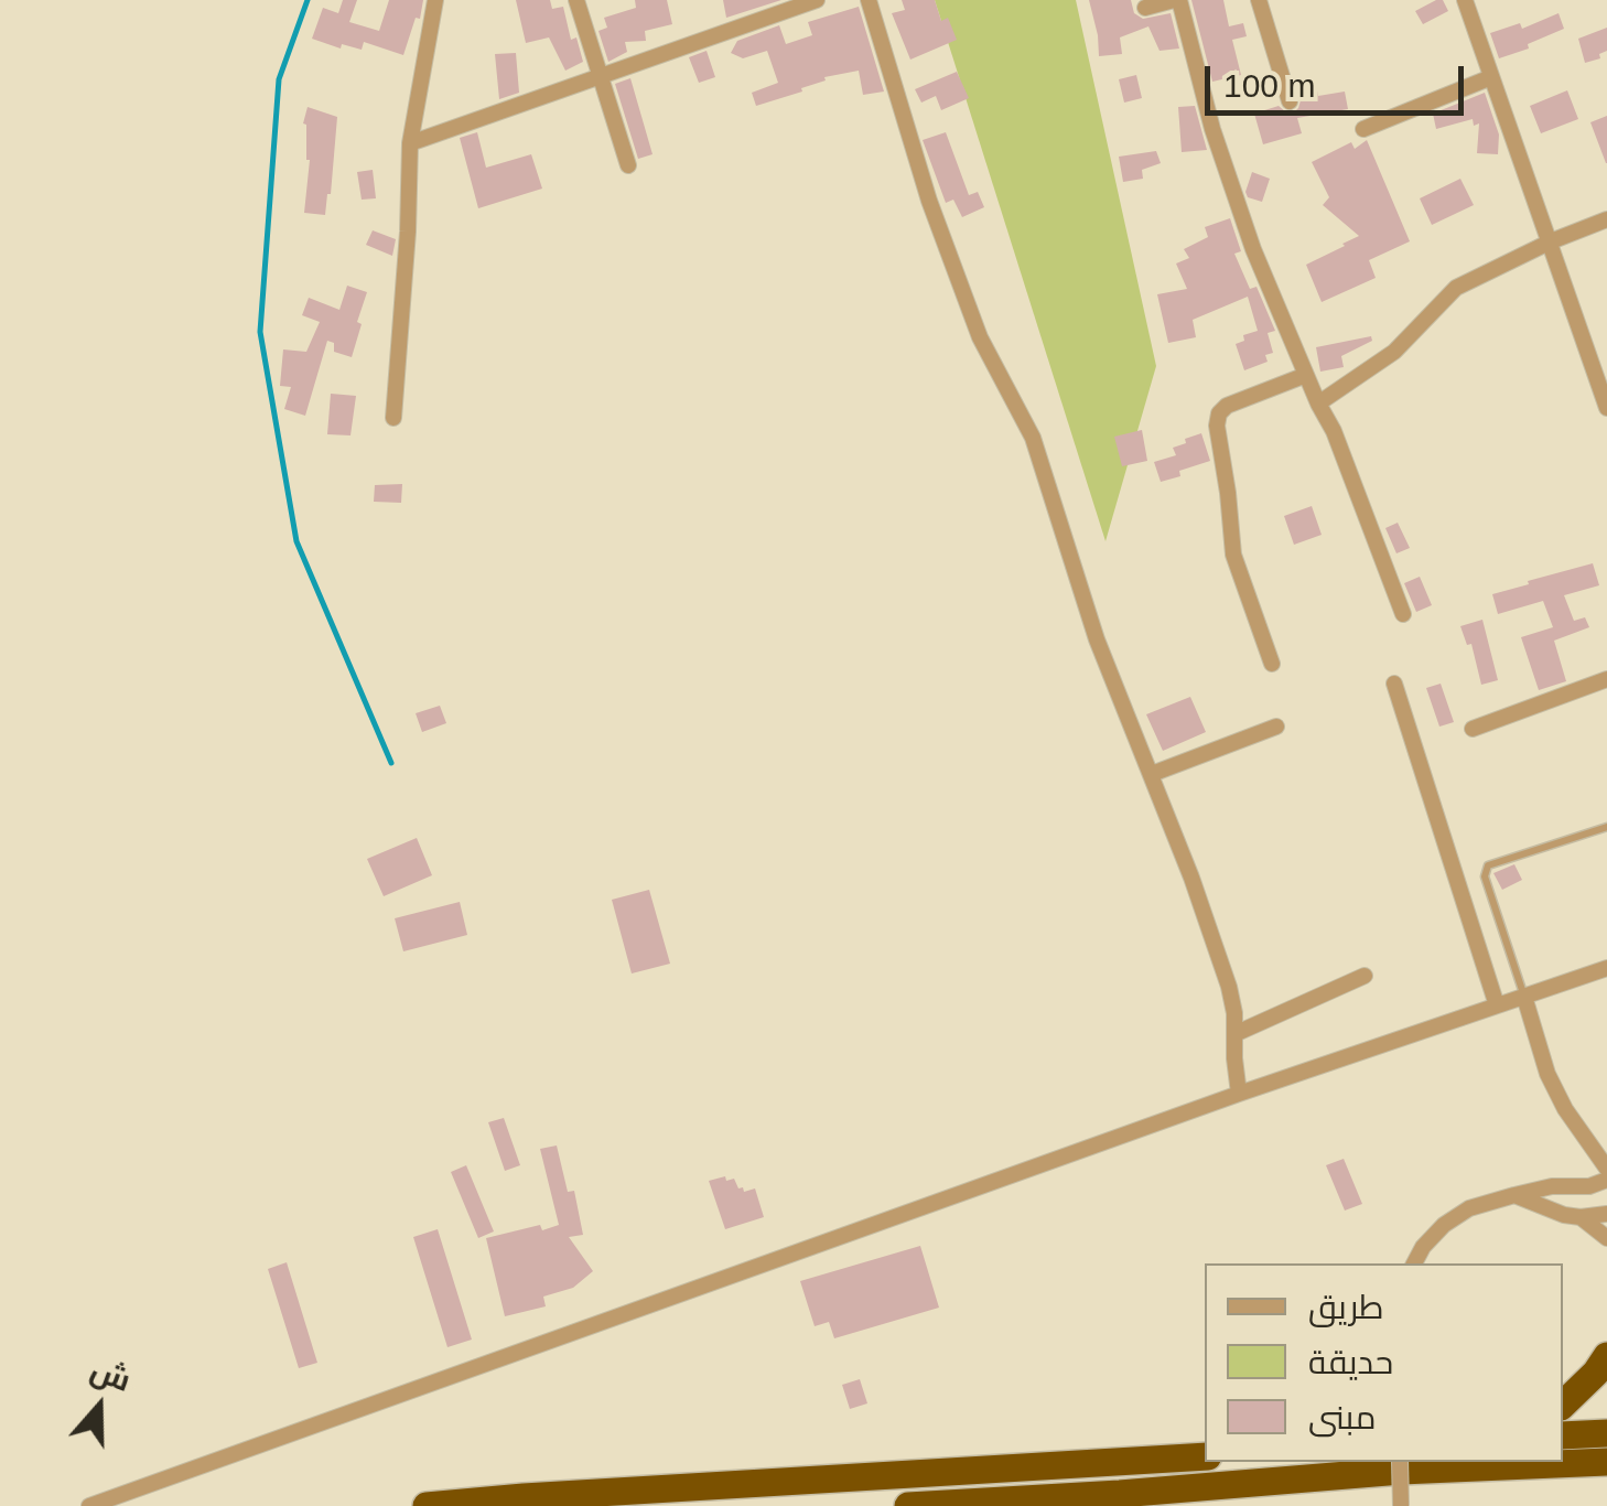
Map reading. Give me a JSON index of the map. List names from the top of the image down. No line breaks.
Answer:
{"legend":["طريق","حديقة","مبنى"],"scale_bar":"100 m","north":"top"}
